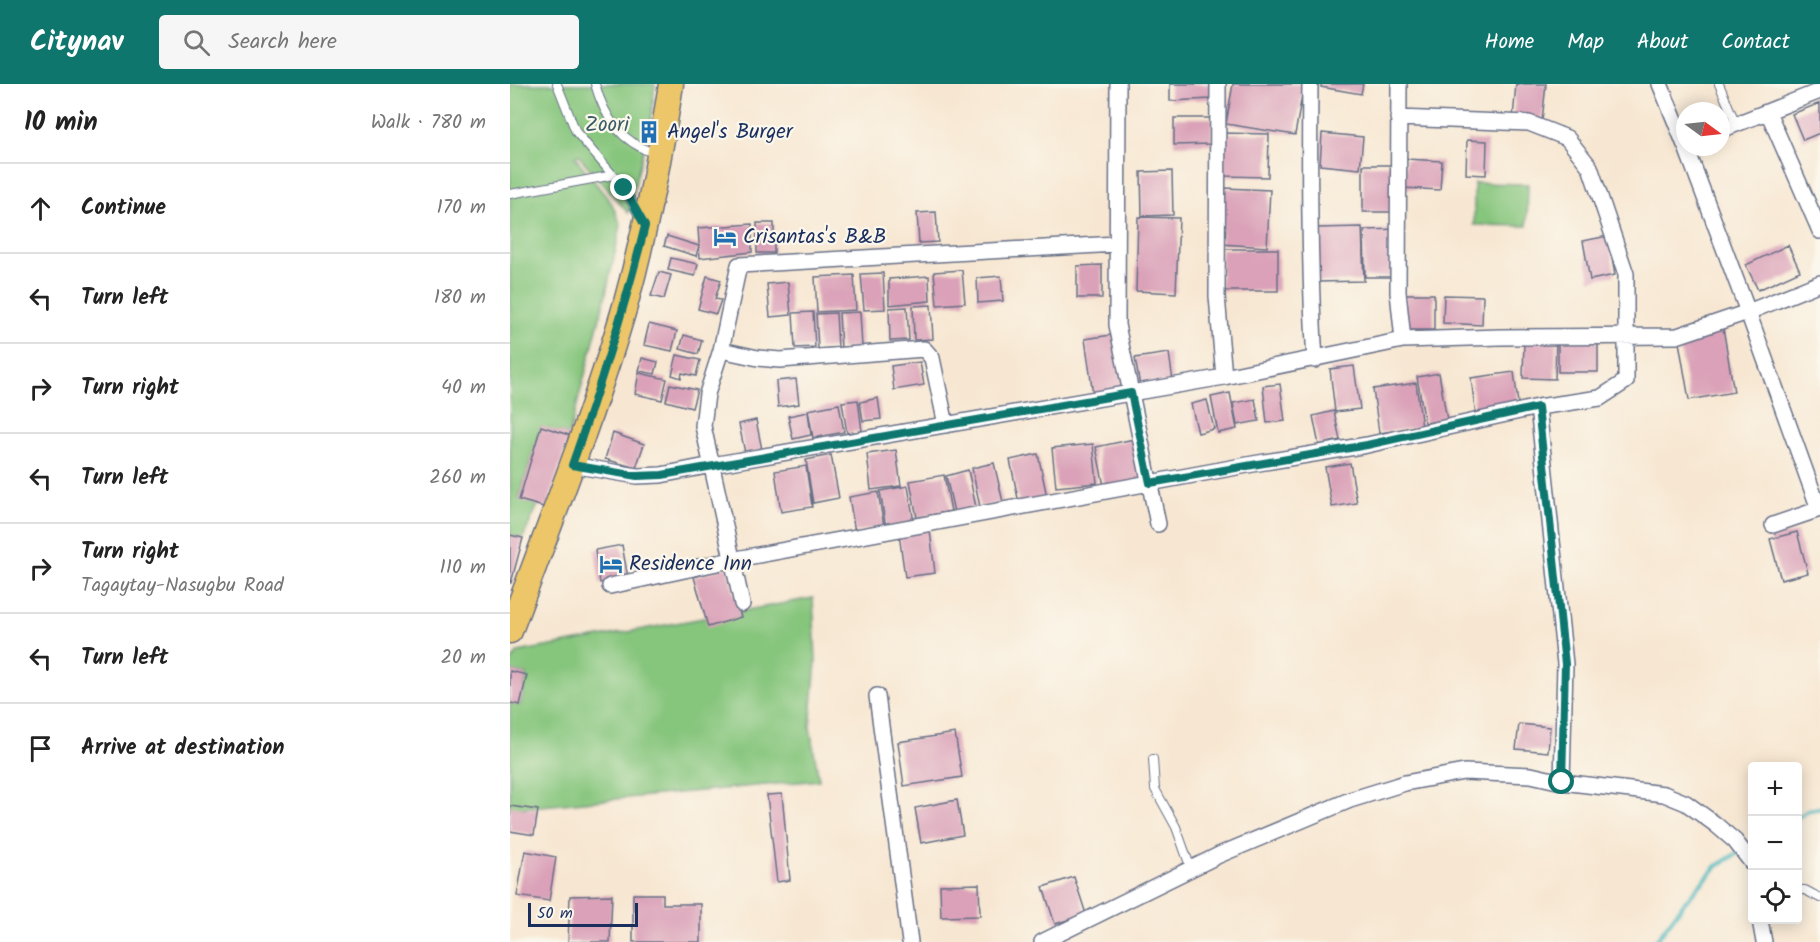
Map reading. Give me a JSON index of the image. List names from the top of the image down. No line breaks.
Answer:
{"parks":["Zoori"],"places":{"building":["Angel's Burger"],"hotel":["Crisantas's B&B","Residence Inn"]},"scale_bar":"50 m","north":"right","page":{"header":"Citynav","search":"Search here","nav":["Home","Map","About","Contact"],"heading":["10 min","Walk · 780 m"],"list":[["Continue","170 m"],["Turn left","180 m"],["Turn right","40 m"],["Turn left","260 m"],["Turn right","Tagaytay-Nasugbu Road","110 m"],["Turn left","20 m"],"Arrive at destination"],"map_buttons":["+","−"],"scale":"50 m"}}
